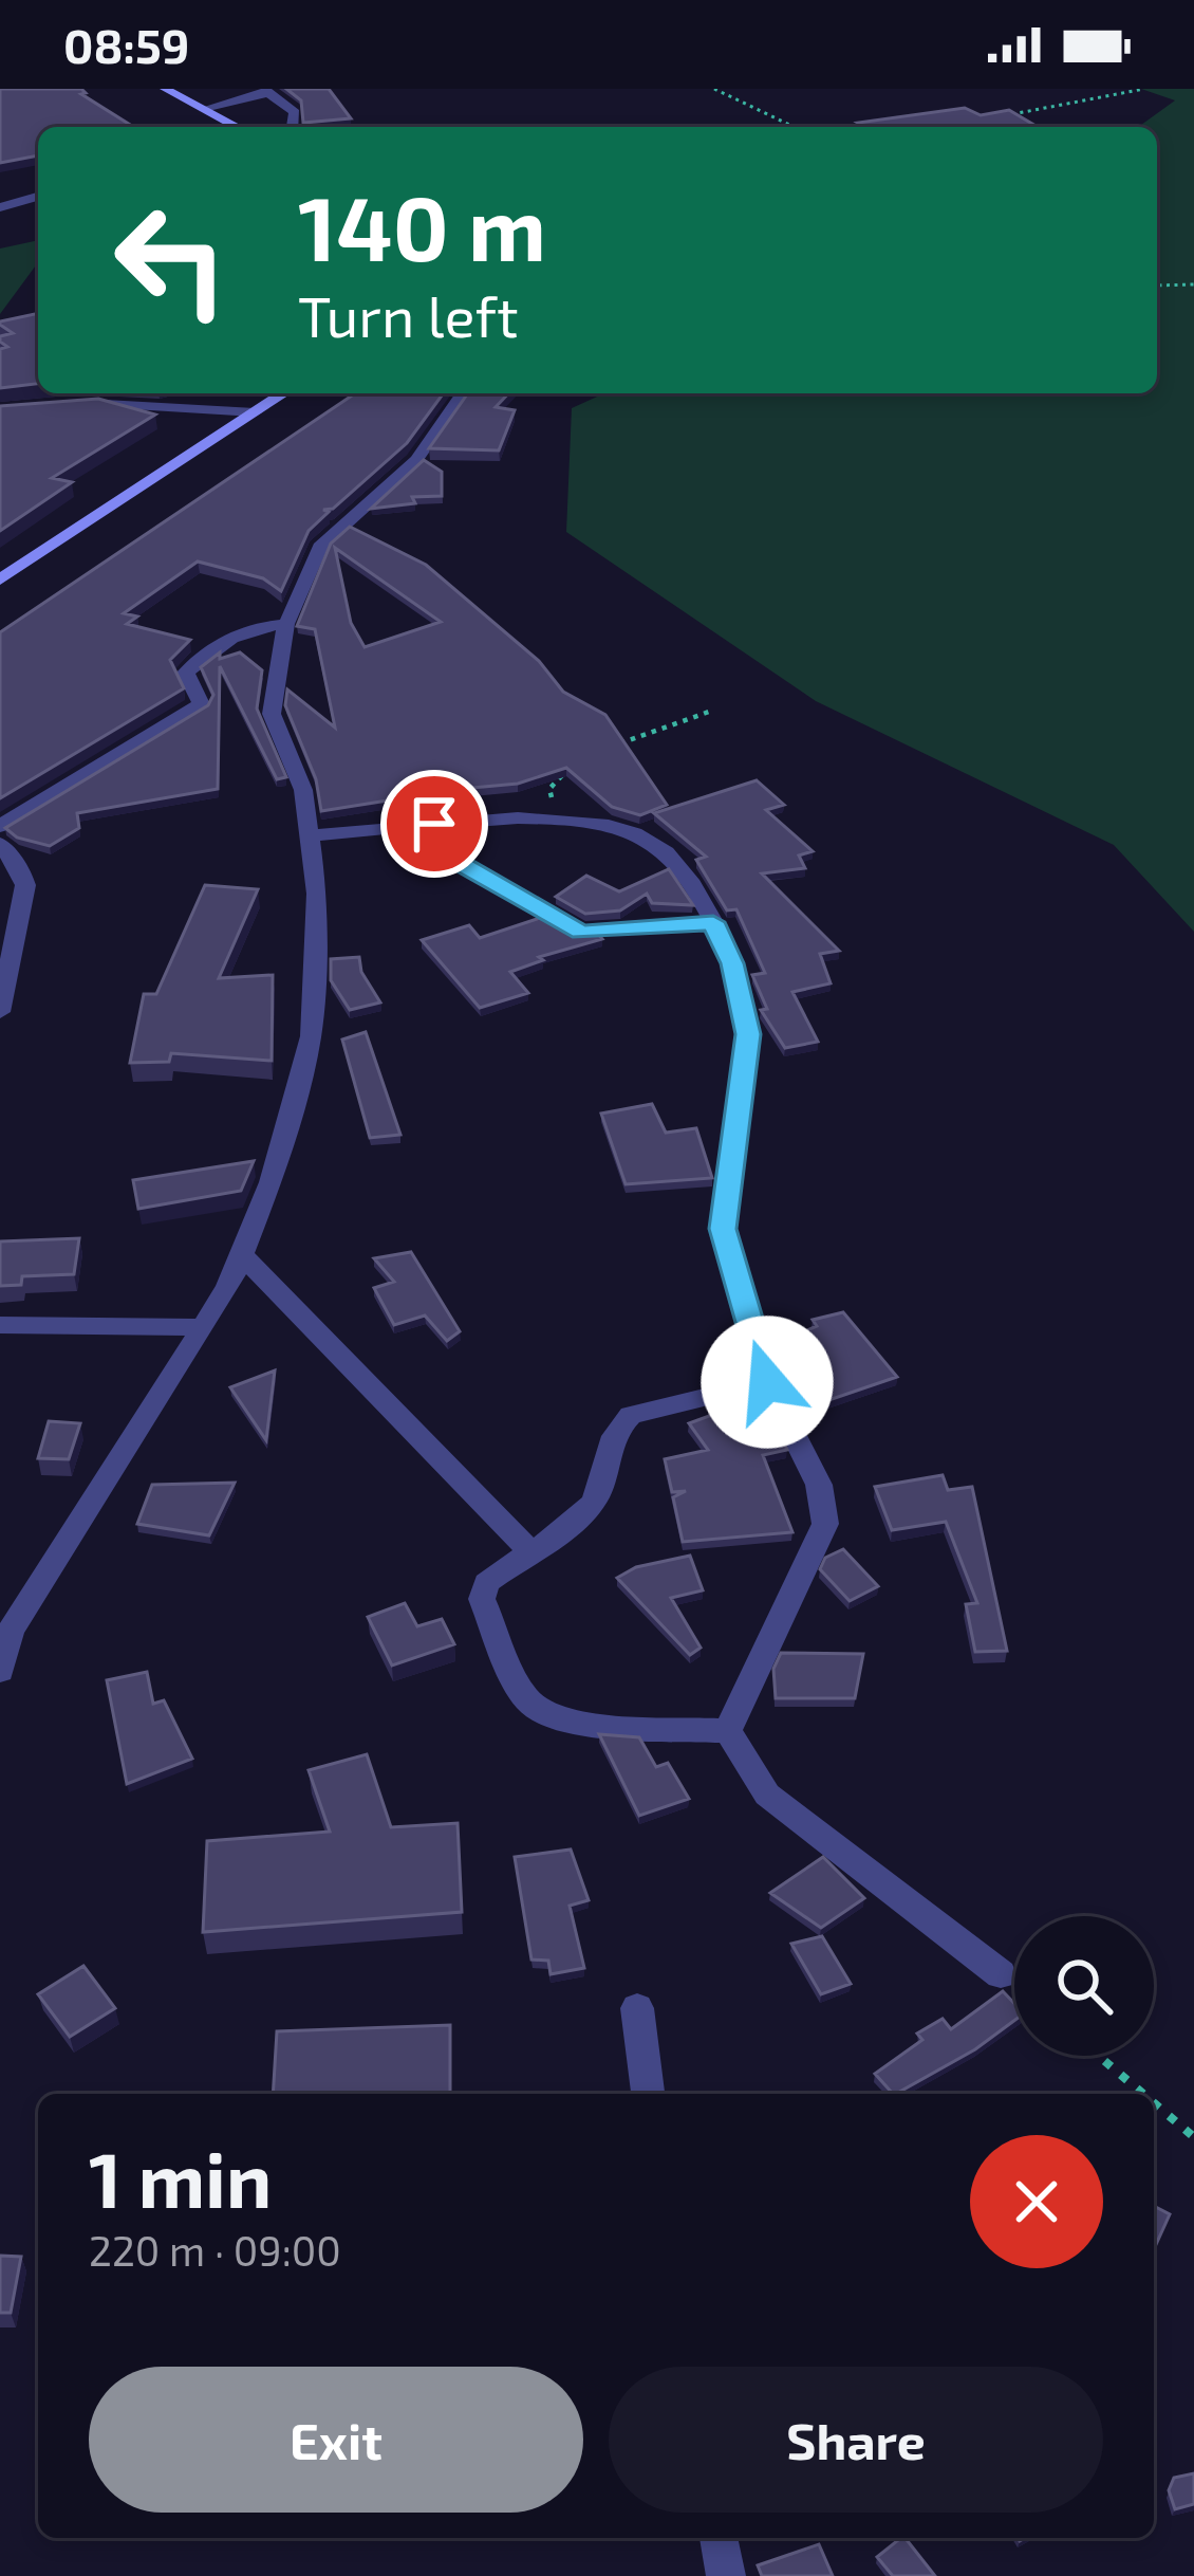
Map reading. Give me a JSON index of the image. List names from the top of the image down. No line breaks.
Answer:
{"page":{"status":"08:59","turn":["140 m","Turn left"],"heading":["1 min","220 m · 09:00"],"buttons":["Exit","Share"]}}
